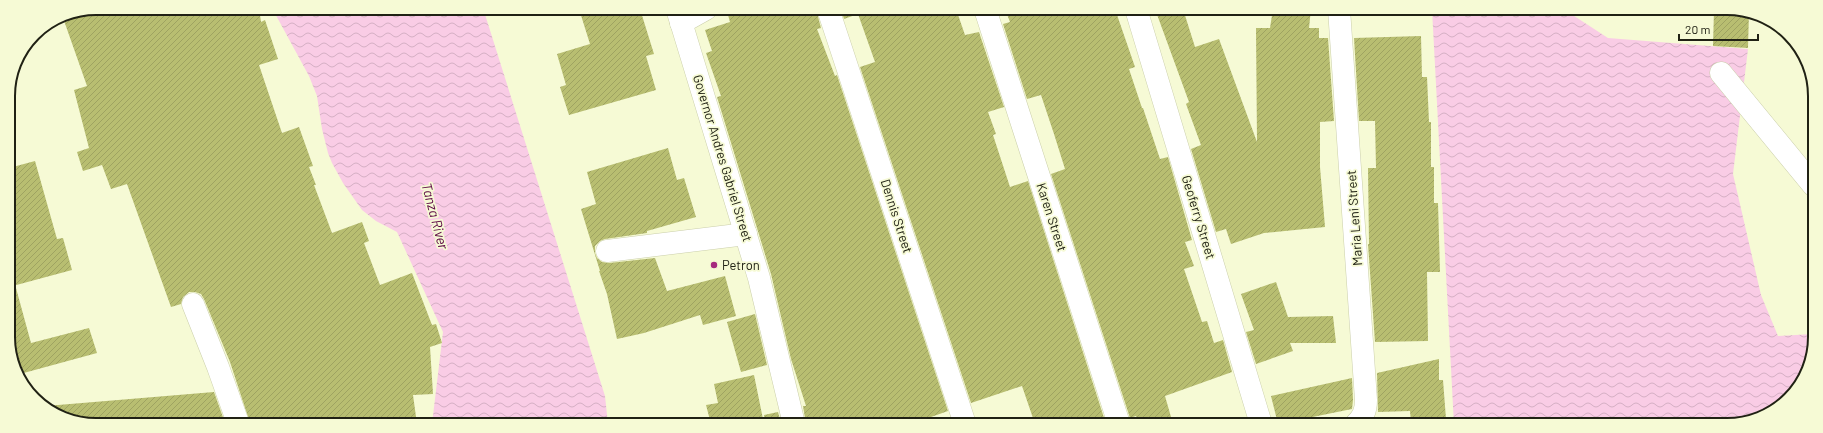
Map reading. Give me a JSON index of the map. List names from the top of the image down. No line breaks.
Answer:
{"streets":{"street":["Governor Andres Gabriel Street","Dennis Street","Karen Street","Geoferry Street","Maria Leni Street"]},"water":["Tanza River"],"places":["Petron"],"scale_bar":"20 m"}
